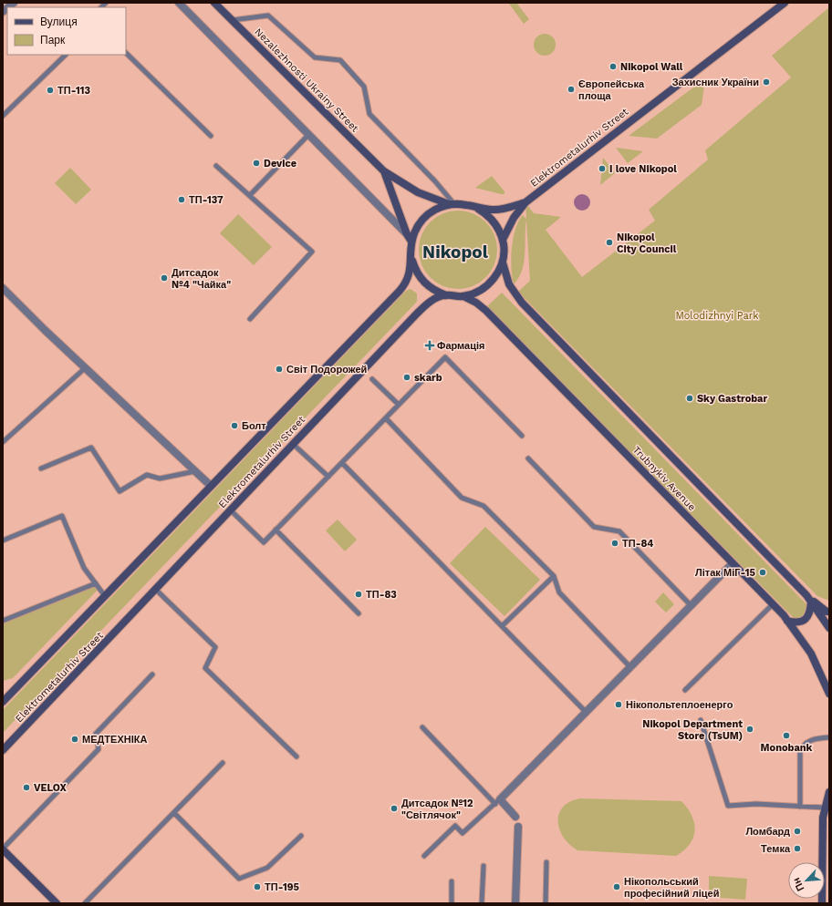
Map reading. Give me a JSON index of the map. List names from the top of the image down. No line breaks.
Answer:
{"streets":{"main road":["Nezalezhnosti Ukrainy Street","Elektrometalurhiv Street","Trubnykiv Avenue"]},"crossings":[["Elektrometalurhiv Street","Trubnykiv Avenue"]],"districts":["Nikopol"],"parks":["Molodizhnyi Park"],"places":{"other":["Nikopol Wall","Захисник України","Європейська площа","ТП-113","Device","I love Nikopol","ТП-137","Nikopol City Council","Дитсадок №4 \"Чайка\"","Світ Подорожей","skarb","Sky Gastrobar","Болт","ТП-84","Літак МіГ-15","ТП-83","Нікопольтеплоенерго","Nikopol Department Store (TsUM)","Monobank","МЕДТЕХНІКА","VELOX","Дитсадок №12 \"Світлячок\"","Ломбард","Темка","ТП-195","Нікопольський професійний ліцей"],"health":["Фармація"]},"legend":["Вулиця","Парк"],"north":"bottom left"}
